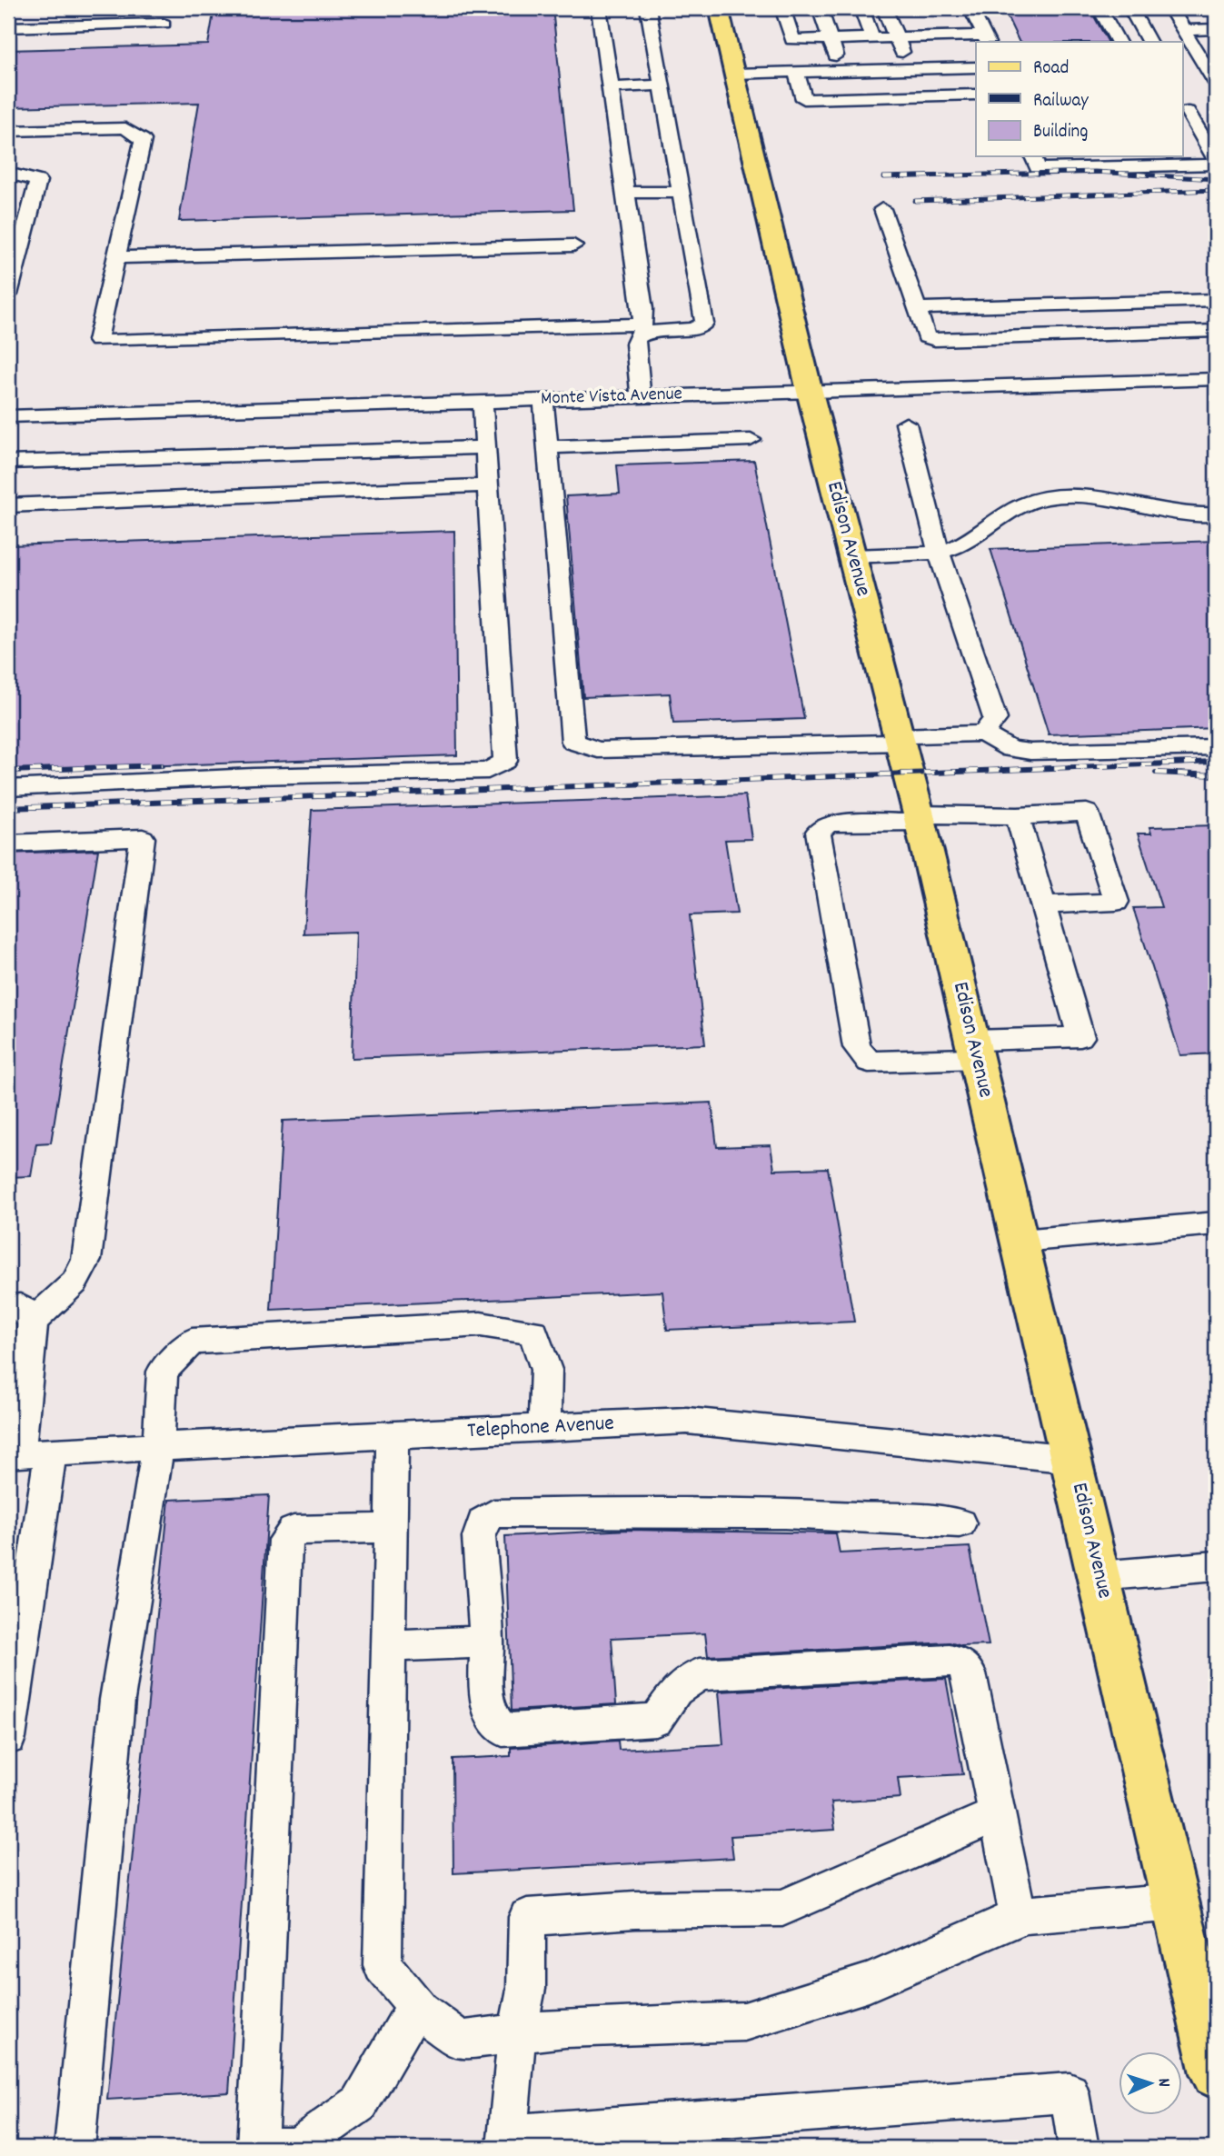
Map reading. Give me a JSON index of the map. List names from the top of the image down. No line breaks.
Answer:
{"streets":{"main road":["Edison Avenue"],"street":["Monte Vista Avenue","Telephone Avenue"]},"crossings":[["Monte Vista Avenue","Edison Avenue"],["Edison Avenue","Telephone Avenue"]],"legend":["Road","Railway","Building"],"north":"right"}
